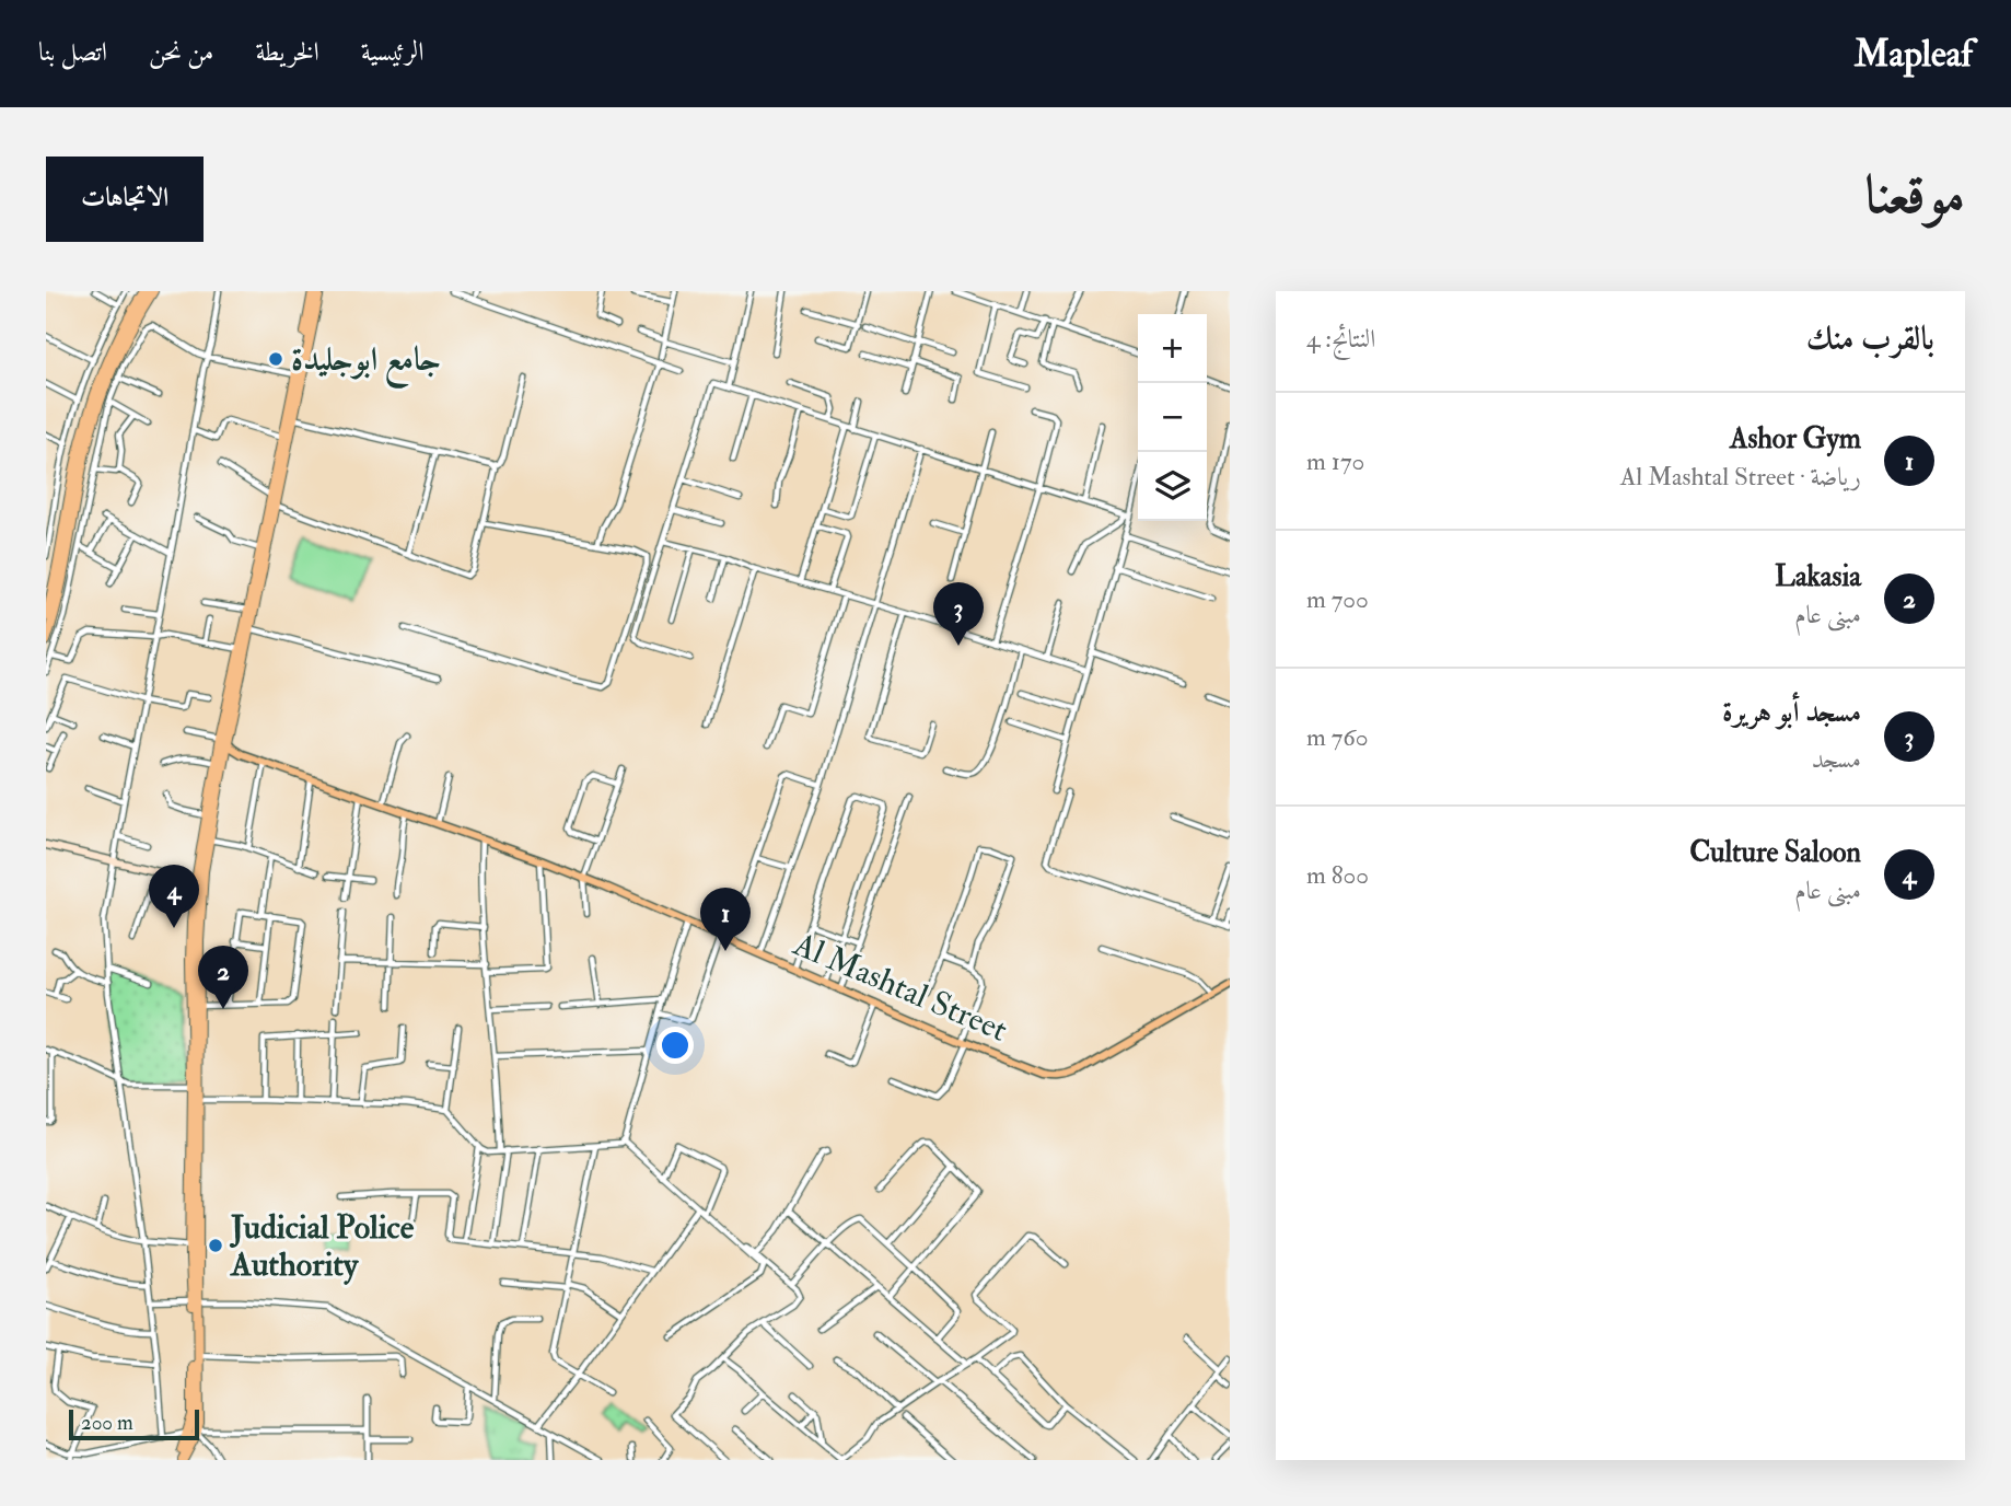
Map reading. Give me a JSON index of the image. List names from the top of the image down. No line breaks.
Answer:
{"streets":{"main road":["Al Mashtal Street"]},"places":["جامع ابوجليدة","Judicial Police Authority"],"scale_bar":"200 m","page":{"header":"Mapleaf","nav":["الرئيسية","الخريطة","من نحن","اتصل بنا"],"title":"موقعنا","buttons":"الاتجاهات","heading":["بالقرب منك","النتائج: 4"],"map_buttons":["+","−"],"list":[{"mark":"1","name":"Ashor Gym","note":"رياضة · Al Mashtal Street","value":"170 m"},{"mark":"2","name":"Lakasia","note":"مبنى عام","value":"700 m"},{"mark":"3","name":"مسجد أبو هريرة","note":"مسجد","value":"760 m"},{"mark":"4","name":"Culture Saloon","note":"مبنى عام","value":"800 m"}],"pins":["3","4","1","2"],"scale":"200 m"}}
